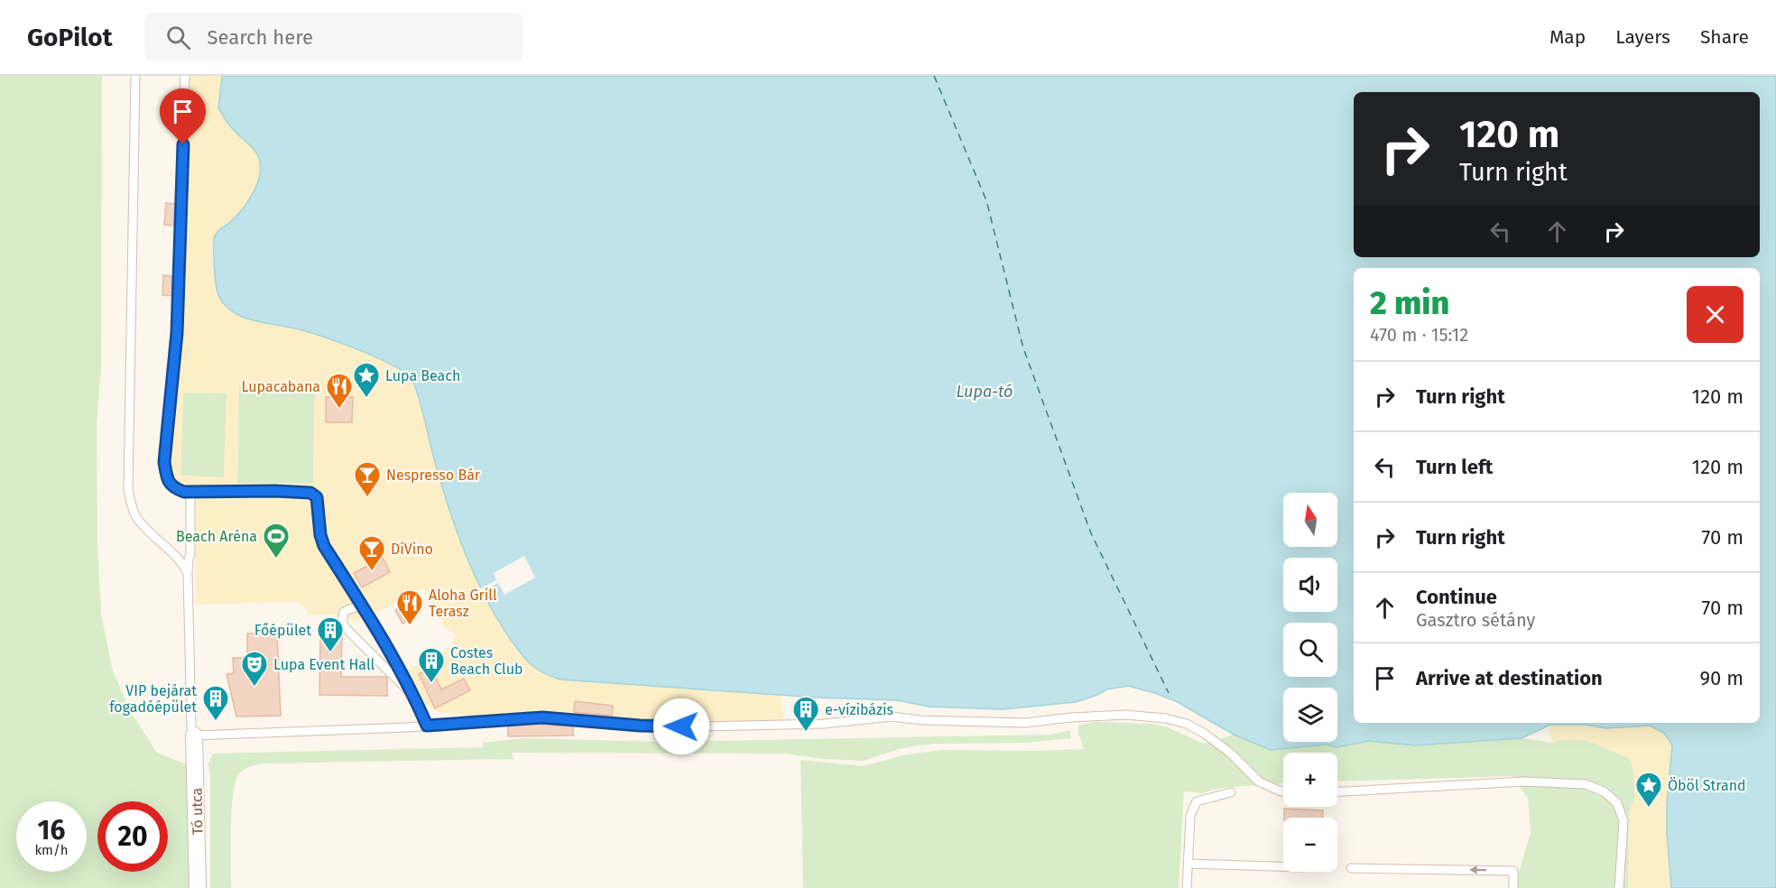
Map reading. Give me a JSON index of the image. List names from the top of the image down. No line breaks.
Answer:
{"streets":{"street":["Tó utca"]},"water":["Lupa-tó"],"places":{"place":["Lupa Beach","Öböl Strand"],"restaurant":["Lupacabana","Aloha Grill Terasz"],"bar":["Nespresso Bár","DiVino"],"sports":["Beach Aréna"],"building":["Főépület","Costes Beach Club","VIP bejárat fogadóépület","e-vízibázis"],"theatre":["Lupa Event Hall"]},"north":"top","page":{"header":"GoPilot","search":"Search here","nav":["Map","Layers","Share"],"turn":["120 m","Turn right"],"heading":["2 min","470 m · 15:12"],"list":[{"name":"Turn right","value":"120 m"},{"name":"Turn left","value":"120 m"},{"name":"Turn right","value":"70 m"},{"name":"Continue","note":"Gasztro sétány","value":"70 m"},{"name":"Arrive at destination","value":"90 m"}],"map_buttons":["+","−"],"speed":"16 km/h","limit":"20"}}
